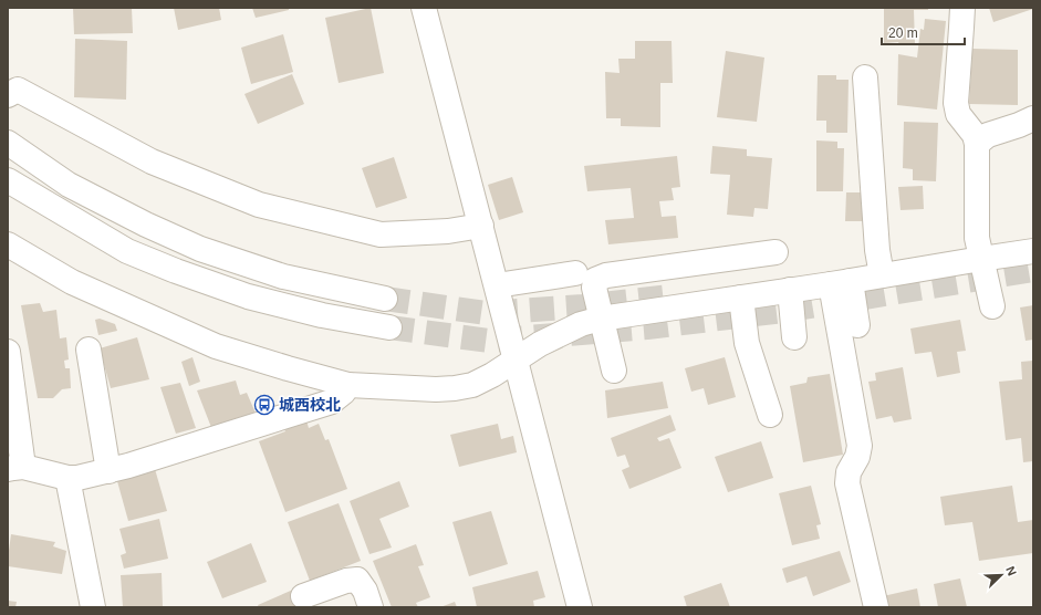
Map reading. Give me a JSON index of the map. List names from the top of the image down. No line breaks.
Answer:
{"places":{"bus stop":["城西校北"]},"scale_bar":"20 m","north":"top right"}
